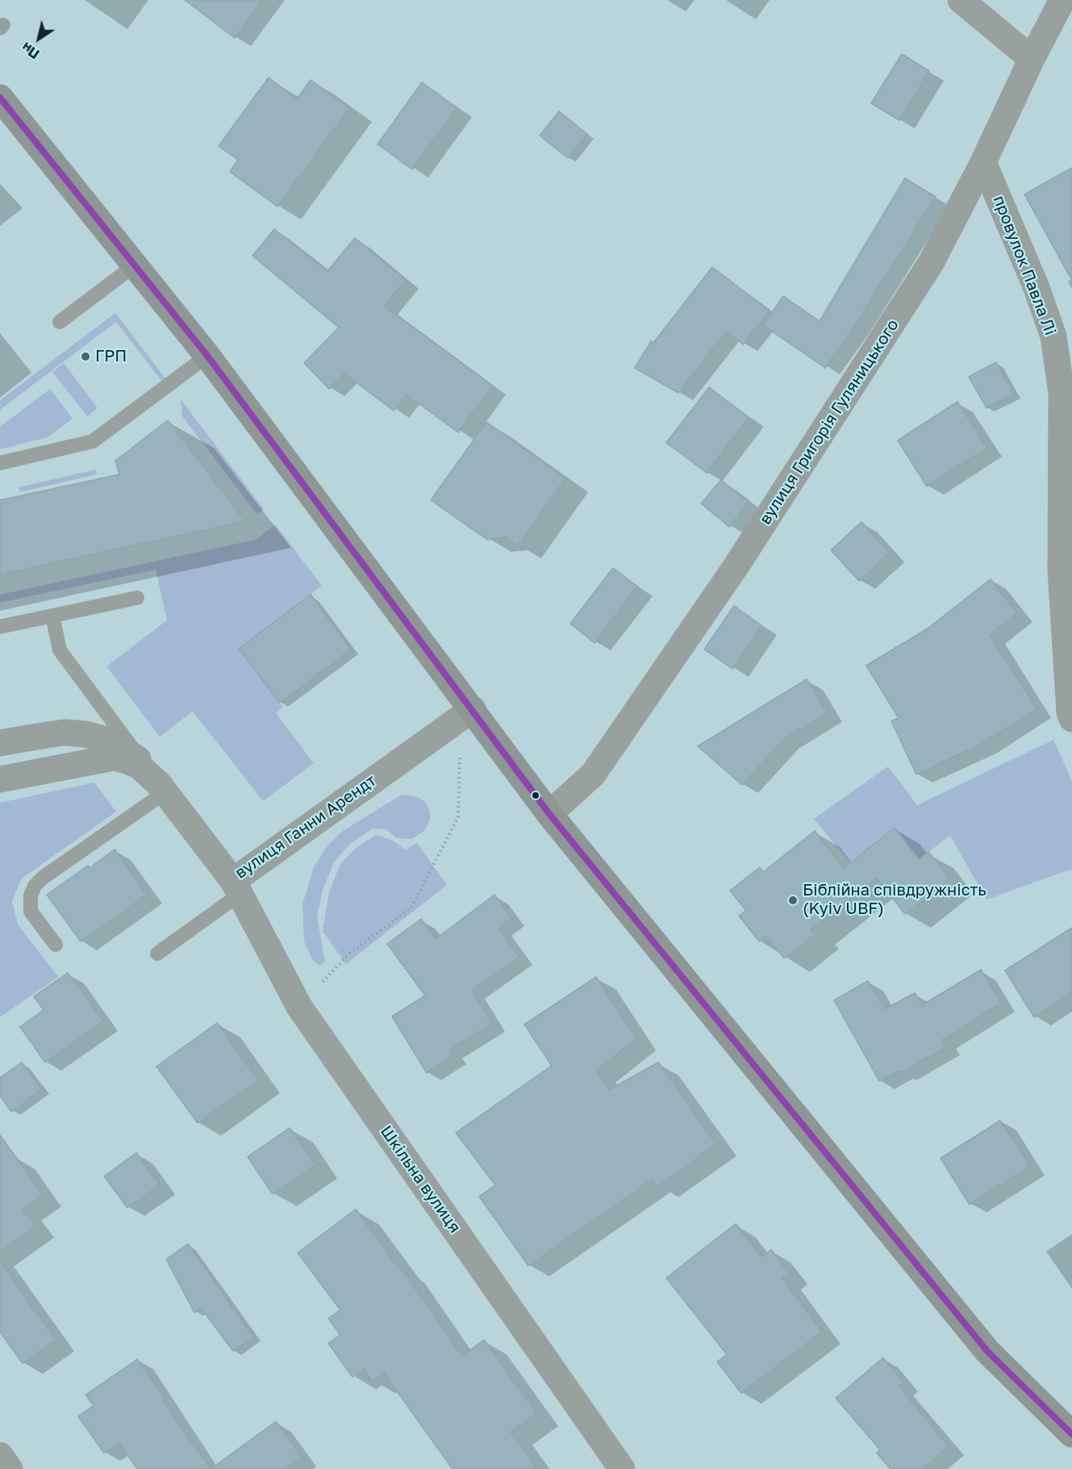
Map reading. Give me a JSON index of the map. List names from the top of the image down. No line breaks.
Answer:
{"streets":{"street":["провулок Павла Лі","вулиця Григорія Гуляницького","вулиця Ганни Арендт","Шкільна вулиця"]},"crossings":[["провулок Павла Лі","вулиця Григорія Гуляницького"],["вулиця Ганни Арендт","Шкільна вулиця"]],"places":["ГРП","Біблійна співдружність (Kyiv UBF)"],"north":"bottom left"}
